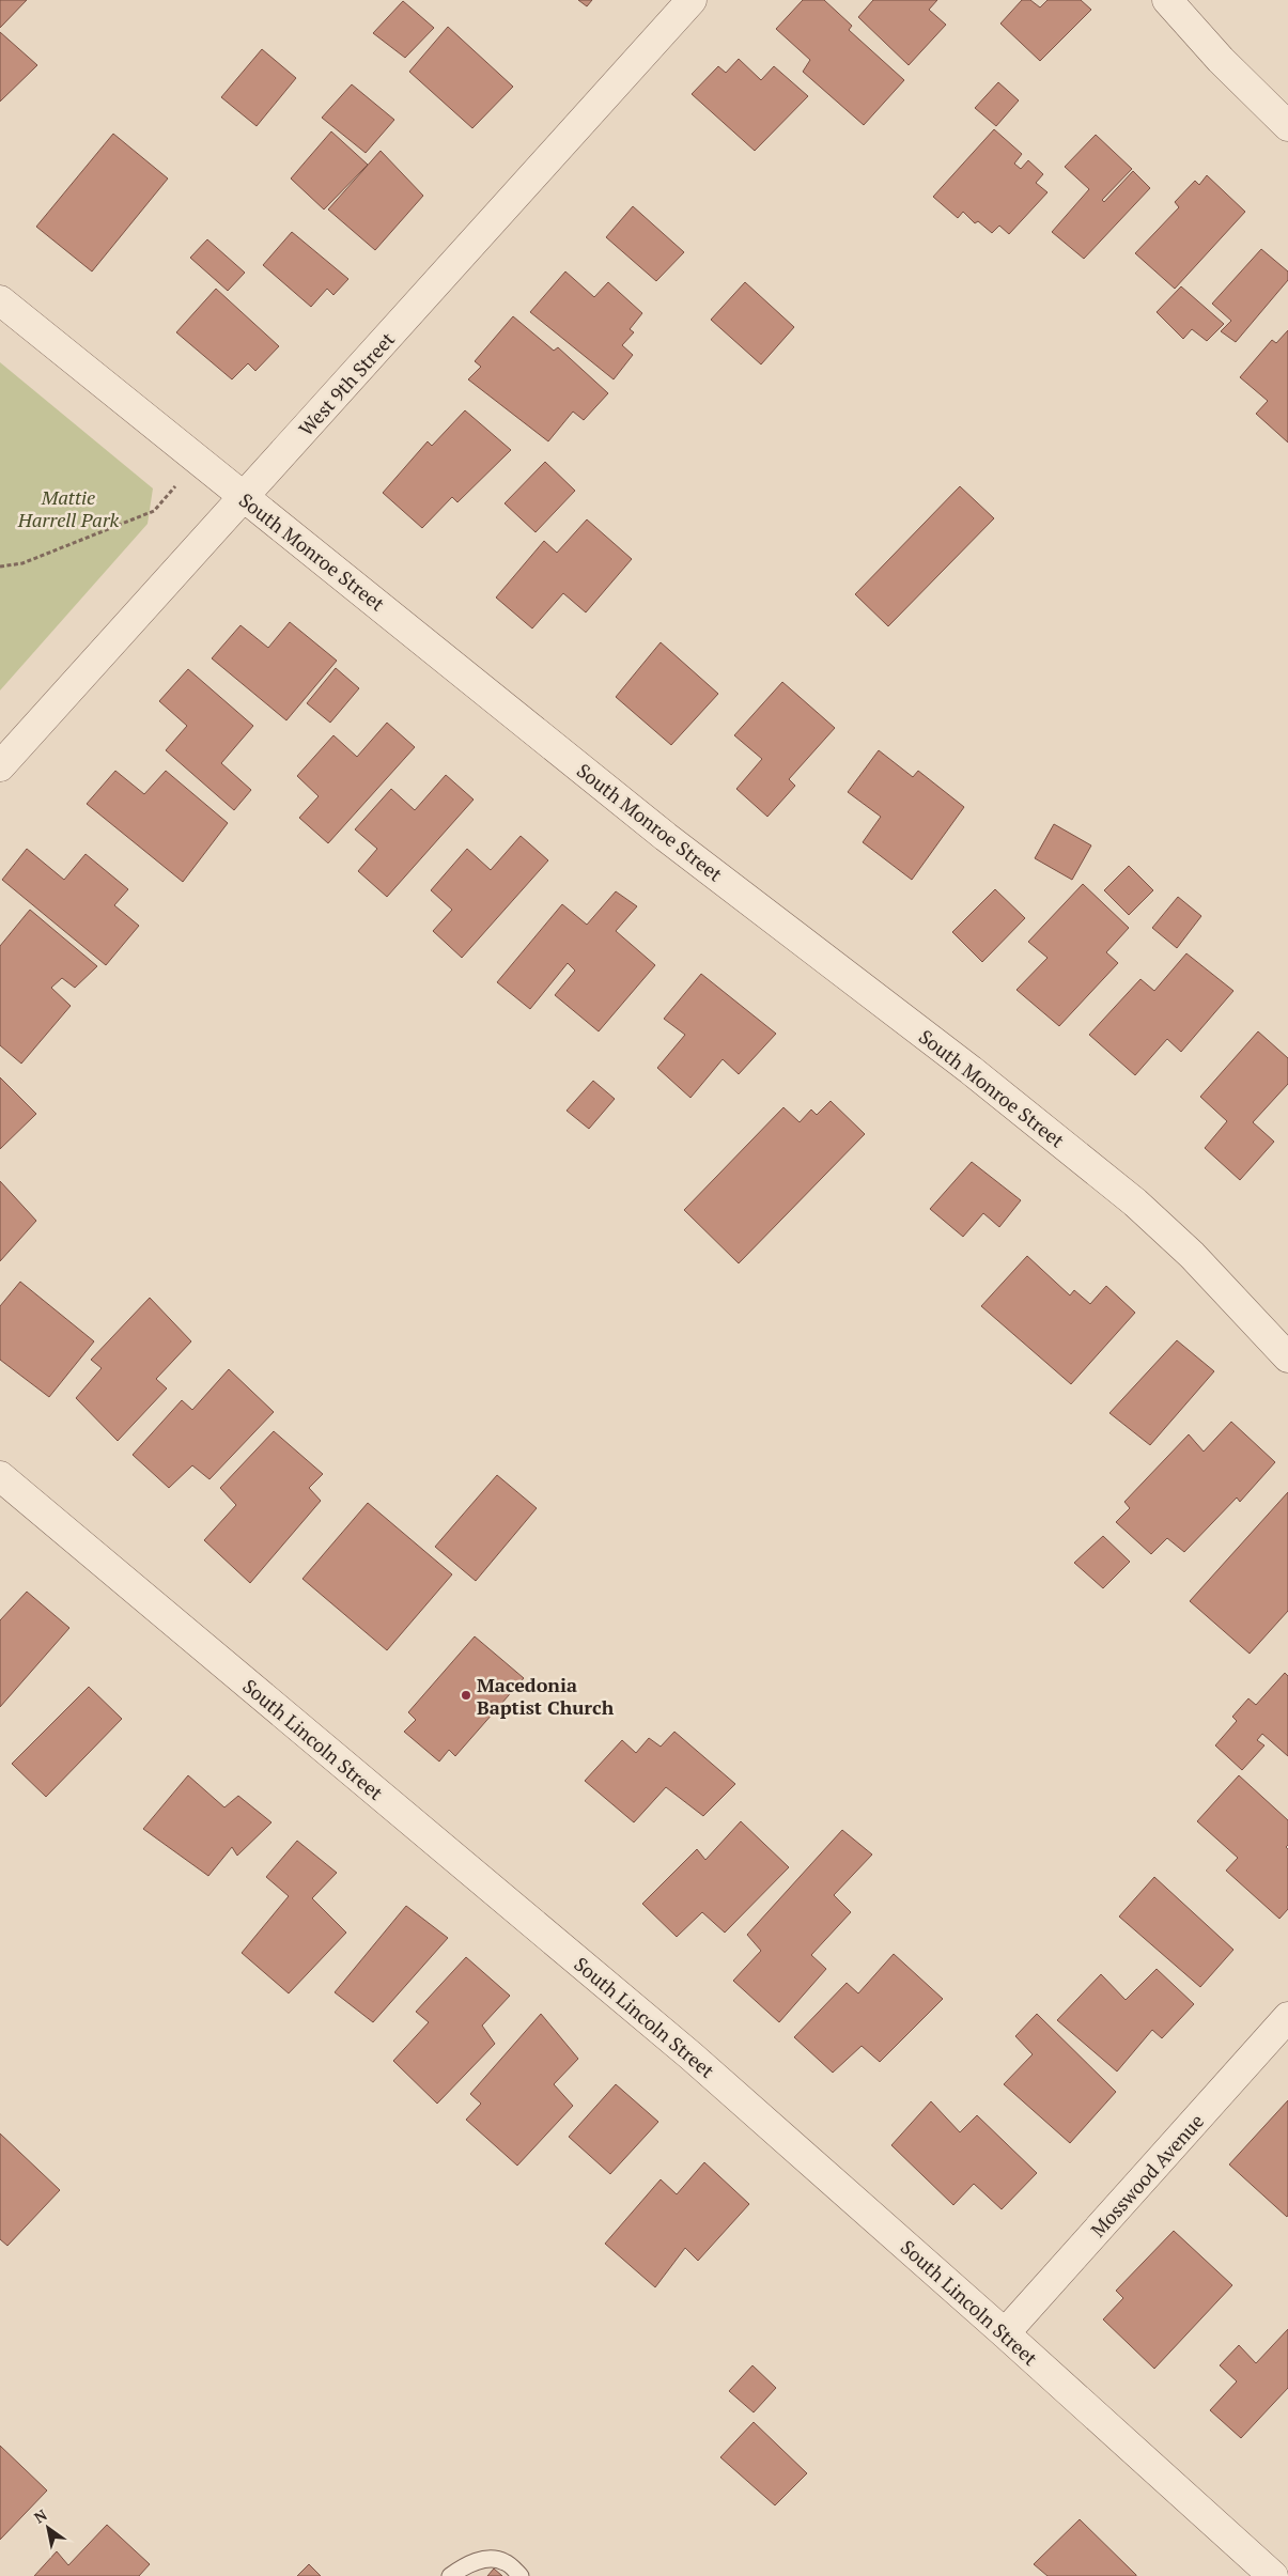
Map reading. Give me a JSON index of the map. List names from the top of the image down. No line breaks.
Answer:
{"streets":{"street":["West 9th Street","South Monroe Street","South Lincoln Street","Mosswood Avenue"]},"crossings":[["West 9th Street","South Monroe Street"],["South Lincoln Street","Mosswood Avenue"]],"parks":["Mattie Harrell Park"],"places":["Macedonia Baptist Church"],"north":"top left"}
